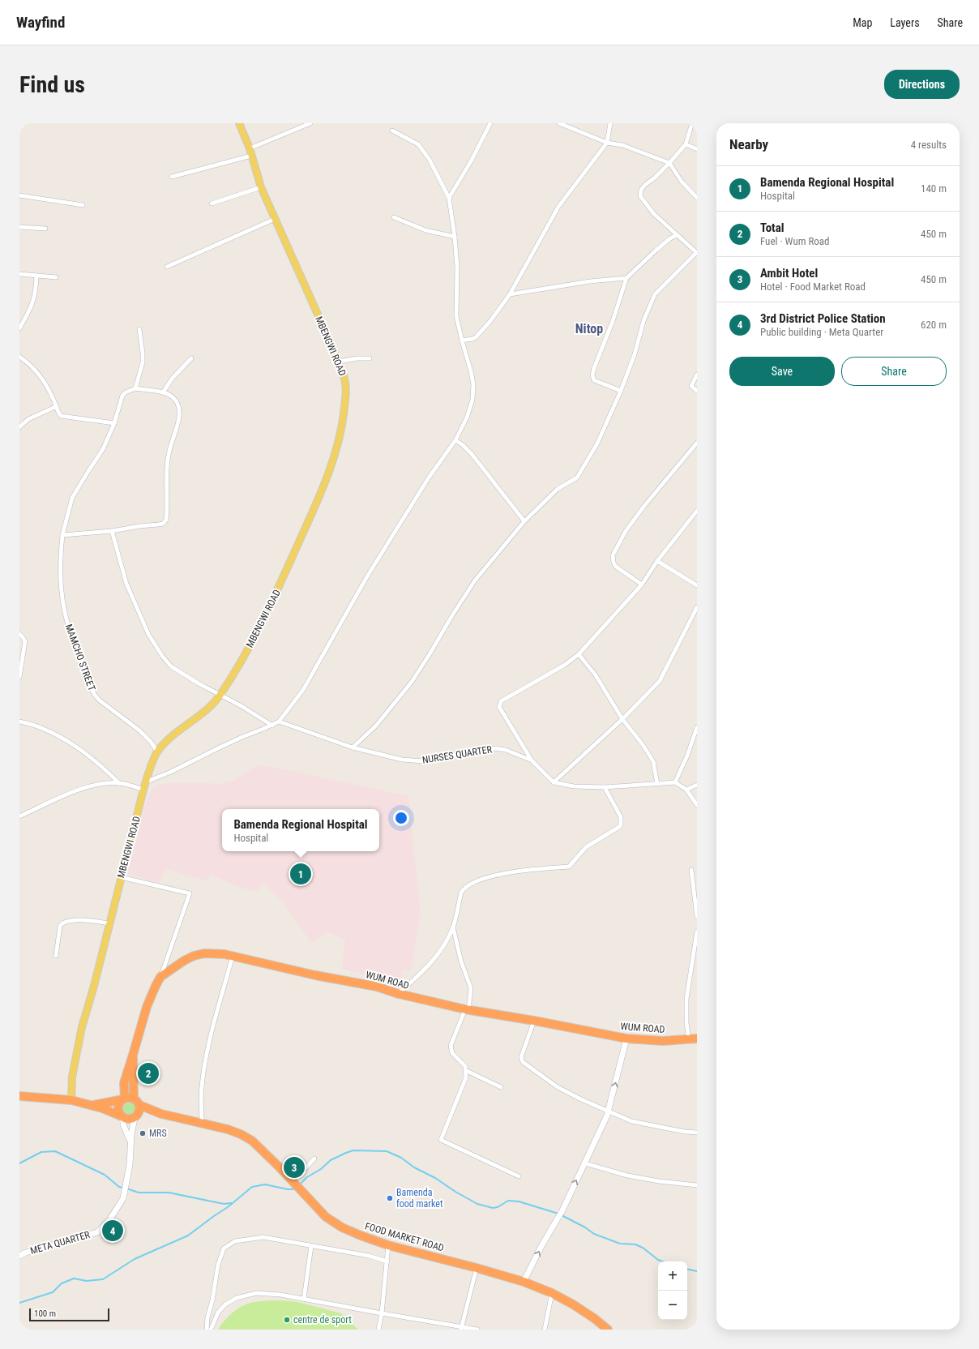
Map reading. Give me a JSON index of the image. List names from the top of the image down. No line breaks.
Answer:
{"streets":{"highway":["WUM ROAD","FOOD MARKET ROAD"],"main road":["MBENGWI ROAD","META QUARTER"],"street":["MAMCHO STREET","NURSES QUARTER"]},"crossings":[["MBENGWI ROAD","MAMCHO STREET"],["WUM ROAD","FOOD MARKET ROAD"]],"districts":["Nitop"],"places":["MRS","Bamenda food market","centre de sport"],"scale_bar":"100 m","page":{"header":"Wayfind","nav":["Map","Layers","Share"],"buttons":["Directions",["Save","Share"]],"title":"Find us","heading":["Nearby","4 results"],"list":[{"mark":"1","name":"Bamenda Regional Hospital","note":"Hospital","value":"140 m"},{"mark":"2","name":"Total","note":"Fuel · Wum Road","value":"450 m"},{"mark":"3","name":"Ambit Hotel","note":"Hotel · Food Market Road","value":"450 m"},{"mark":"4","name":"3rd District Police Station","note":"Public building · Meta Quarter","value":"620 m"}],"popup":["Bamenda Regional Hospital","Hospital"],"pins":["1","2","3","4"],"map_buttons":["+","−"],"scale":"100 m"}}
